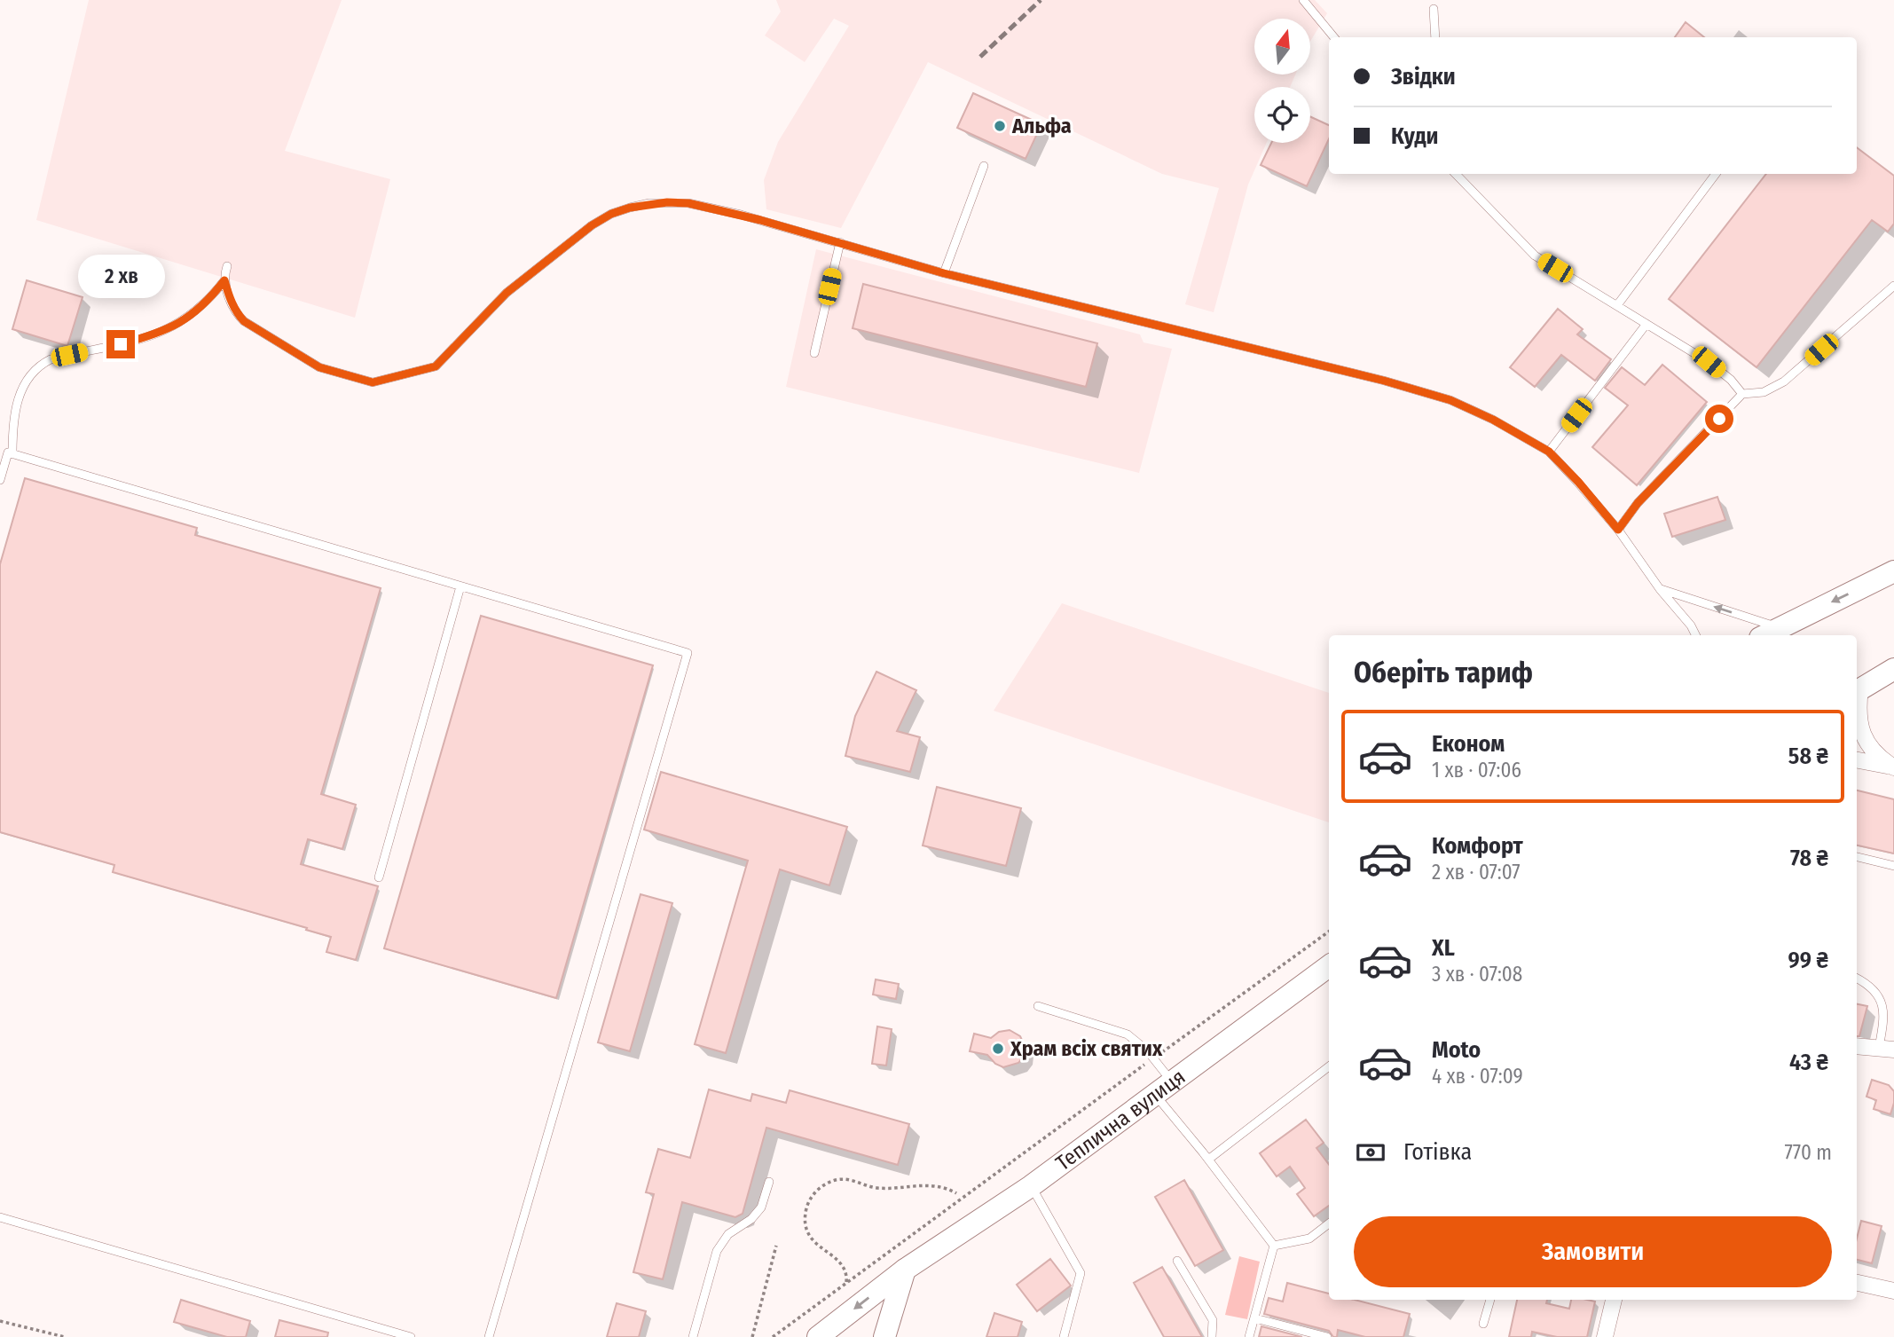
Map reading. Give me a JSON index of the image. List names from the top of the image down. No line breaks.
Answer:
{"streets":{"main road":["Теплична вулиця"]},"places":["Альфа","Храм всіх святих"],"north":"top","page":{"banner":["Звідки","Куди"],"bubble":"2 хв","heading":"Оберіть тариф","list":[{"name":"Економ","note":"1 хв · 07:06","value":"58 ₴"},{"name":"Комфорт","note":"2 хв · 07:07","value":"78 ₴"},{"name":"XL","note":"3 хв · 07:08","value":"99 ₴"},{"name":"Moto","note":"4 хв · 07:09","value":"43 ₴"}],"pay":["Готівка","770 m"],"buttons":"Замовити"}}
